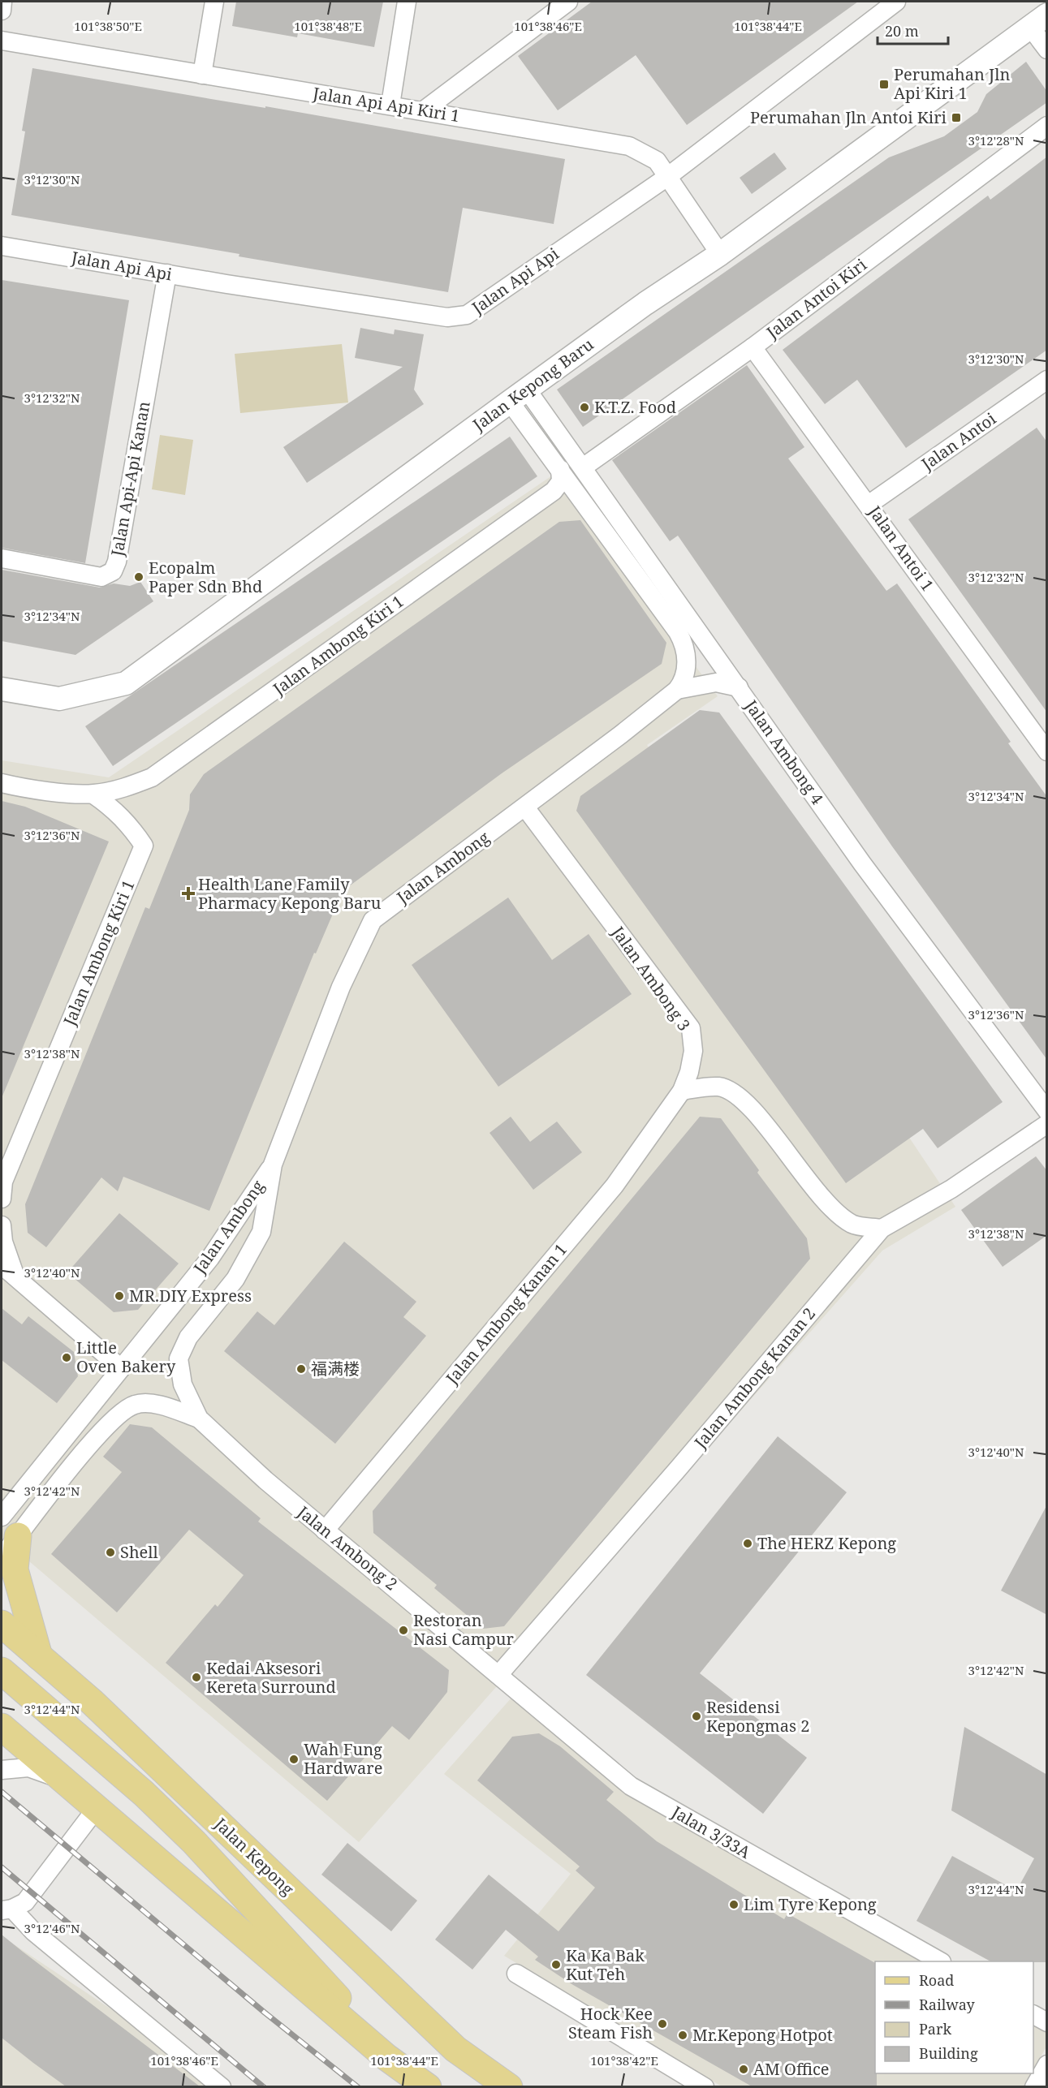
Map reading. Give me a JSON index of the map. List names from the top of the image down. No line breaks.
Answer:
{"streets":{"main road":["Jalan Kepong"],"street":["Jalan Api Api Kiri 1","Jalan Api Api","Jalan Antoi Kiri","Jalan Kepong Baru","Jalan Antoi","Jalan Api-Api Kanan","Jalan Antoi 1","Jalan Ambong Kiri 1","Jalan Ambong 4","Jalan Ambong","Jalan Ambong 3","Jalan Ambong Kanan 1","Jalan Ambong Kanan 2","Jalan Ambong 2","Jalan 3/33A"]},"crossings":[["Jalan Api Api Kiri 1","Jalan Api Api"],["Jalan Api Api Kiri 1","Jalan Kepong Baru"],["Jalan Api Api","Jalan Api-Api Kanan"],["Jalan Antoi Kiri","Jalan Antoi 1"],["Jalan Antoi Kiri","Jalan Ambong 4"],["Jalan Kepong Baru","Jalan Ambong 4"],["Jalan Antoi","Jalan Antoi 1"],["Jalan Ambong 4","Jalan Ambong Kanan 2"],["Jalan Ambong","Jalan Ambong 3"],["Jalan Ambong","Jalan Ambong 2"],["Jalan Ambong 3","Jalan Ambong Kanan 1"],["Jalan Ambong Kanan 1","Jalan Ambong 2"],["Jalan Ambong Kanan 2","Jalan Ambong 2"],["Jalan Ambong Kanan 2","Jalan 3/33A"],["Jalan Ambong 2","Jalan 3/33A"]],"places":{"transit":["Perumahan Jln Api Kiri 1","Perumahan Jln Antoi Kiri"],"other":["K.T.Z. Food","Ecopalm Paper Sdn Bhd","MR.DIY Express","Little Oven Bakery","福满楼","The HERZ Kepong","Shell","Restoran Nasi Campur","Kedai Aksesori Kereta Surround","Residensi Kepongmas 2","Wah Fung Hardware","Lim Tyre Kepong","Ka Ka Bak Kut Teh","Hock Kee Steam Fish","Mr.Kepong Hotpot","AM Office"],"health":["Health Lane Family Pharmacy Kepong Baru"]},"legend":["Road","Railway","Park","Building"],"scale_bar":"20 m","coordinates":["101°38'50\"E","101°38'48\"E","101°38'46\"E","101°38'44\"E","3°12'28\"N","3°12'30\"N","3°12'32\"N","3°12'34\"N","3°12'36\"N","3°12'38\"N","3°12'40\"N","3°12'42\"N","3°12'44\"N","3°12'46\"N","101°38'42\"E"]}
